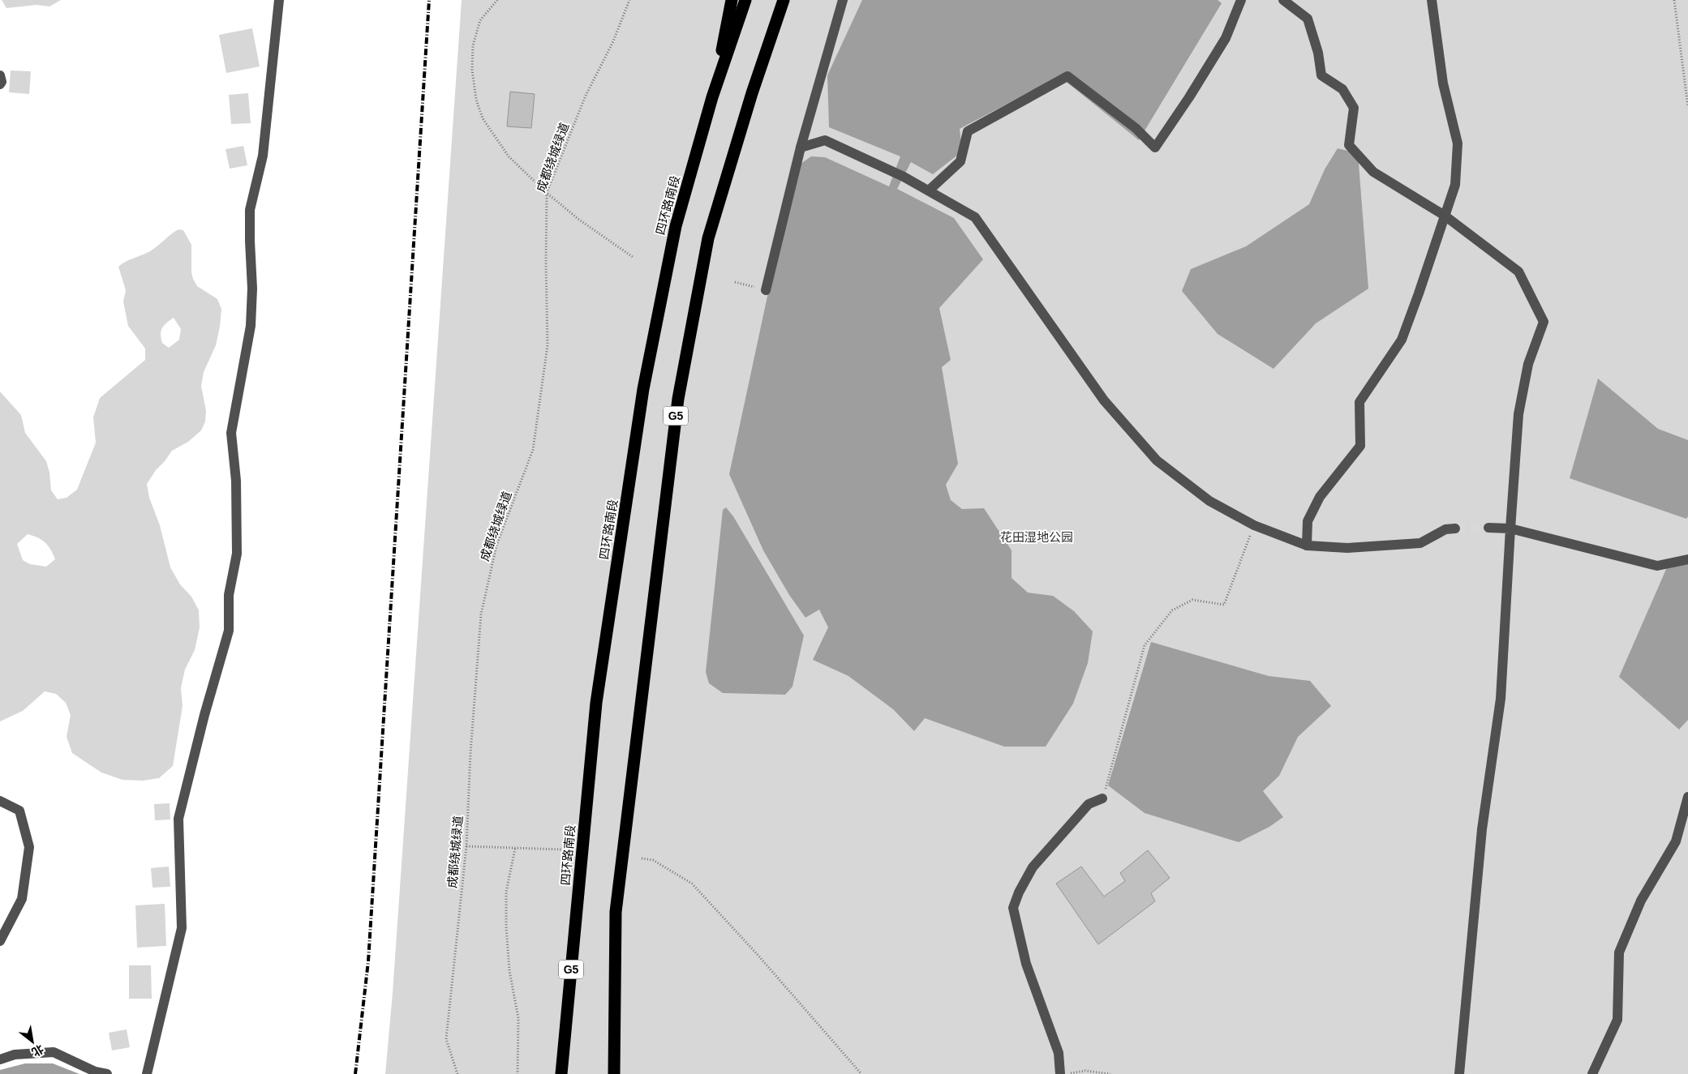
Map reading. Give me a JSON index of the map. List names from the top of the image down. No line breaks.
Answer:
{"streets":{"highway":["四环路南段","G5"],"path":["成都绕城绿道"]},"parks":["花田湿地公园"],"north":"bottom right"}
